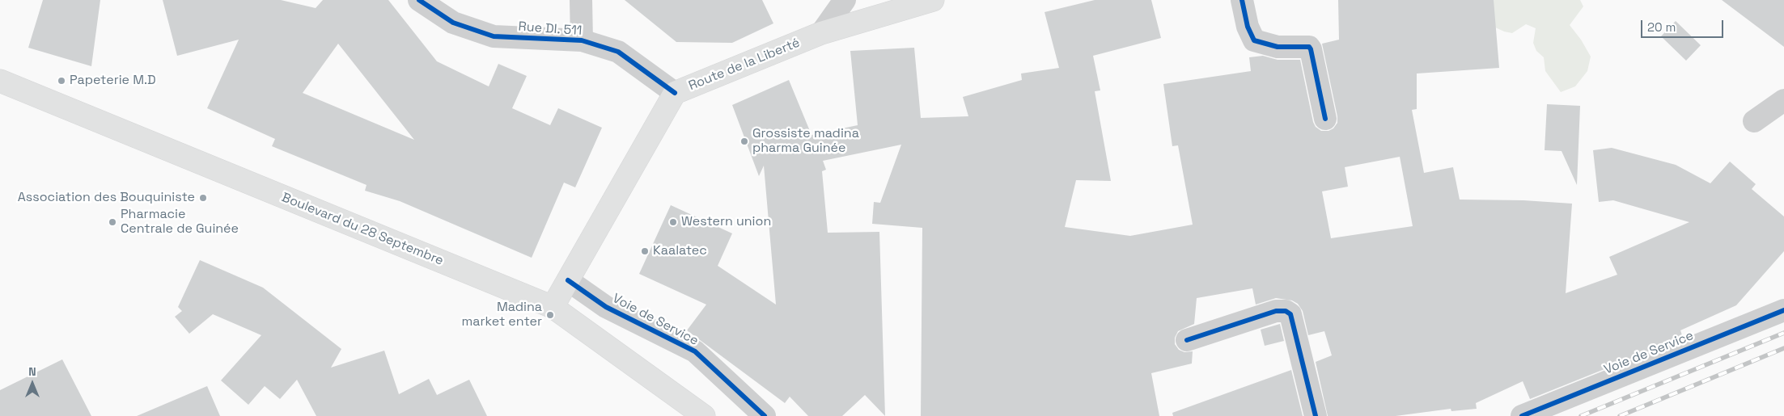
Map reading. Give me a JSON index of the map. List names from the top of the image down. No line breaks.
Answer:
{"streets":{"main road":["Route de la Liberté","Boulevard du 28 Septembre"],"street":["Rue DI. 511","Voie de Service"]},"crossings":[["Rue DI. 511","Route de la Liberté"],["Route de la Liberté","Boulevard du 28 Septembre"],["Route de la Liberté","Voie de Service"]],"places":["Papeterie M.D","Grossiste madina pharma Guinée","Association des Bouquiniste","Pharmacie Centrale de Guinée","Western union","Kaalatec","Madina market enter"],"scale_bar":"20 m","north":"top"}
